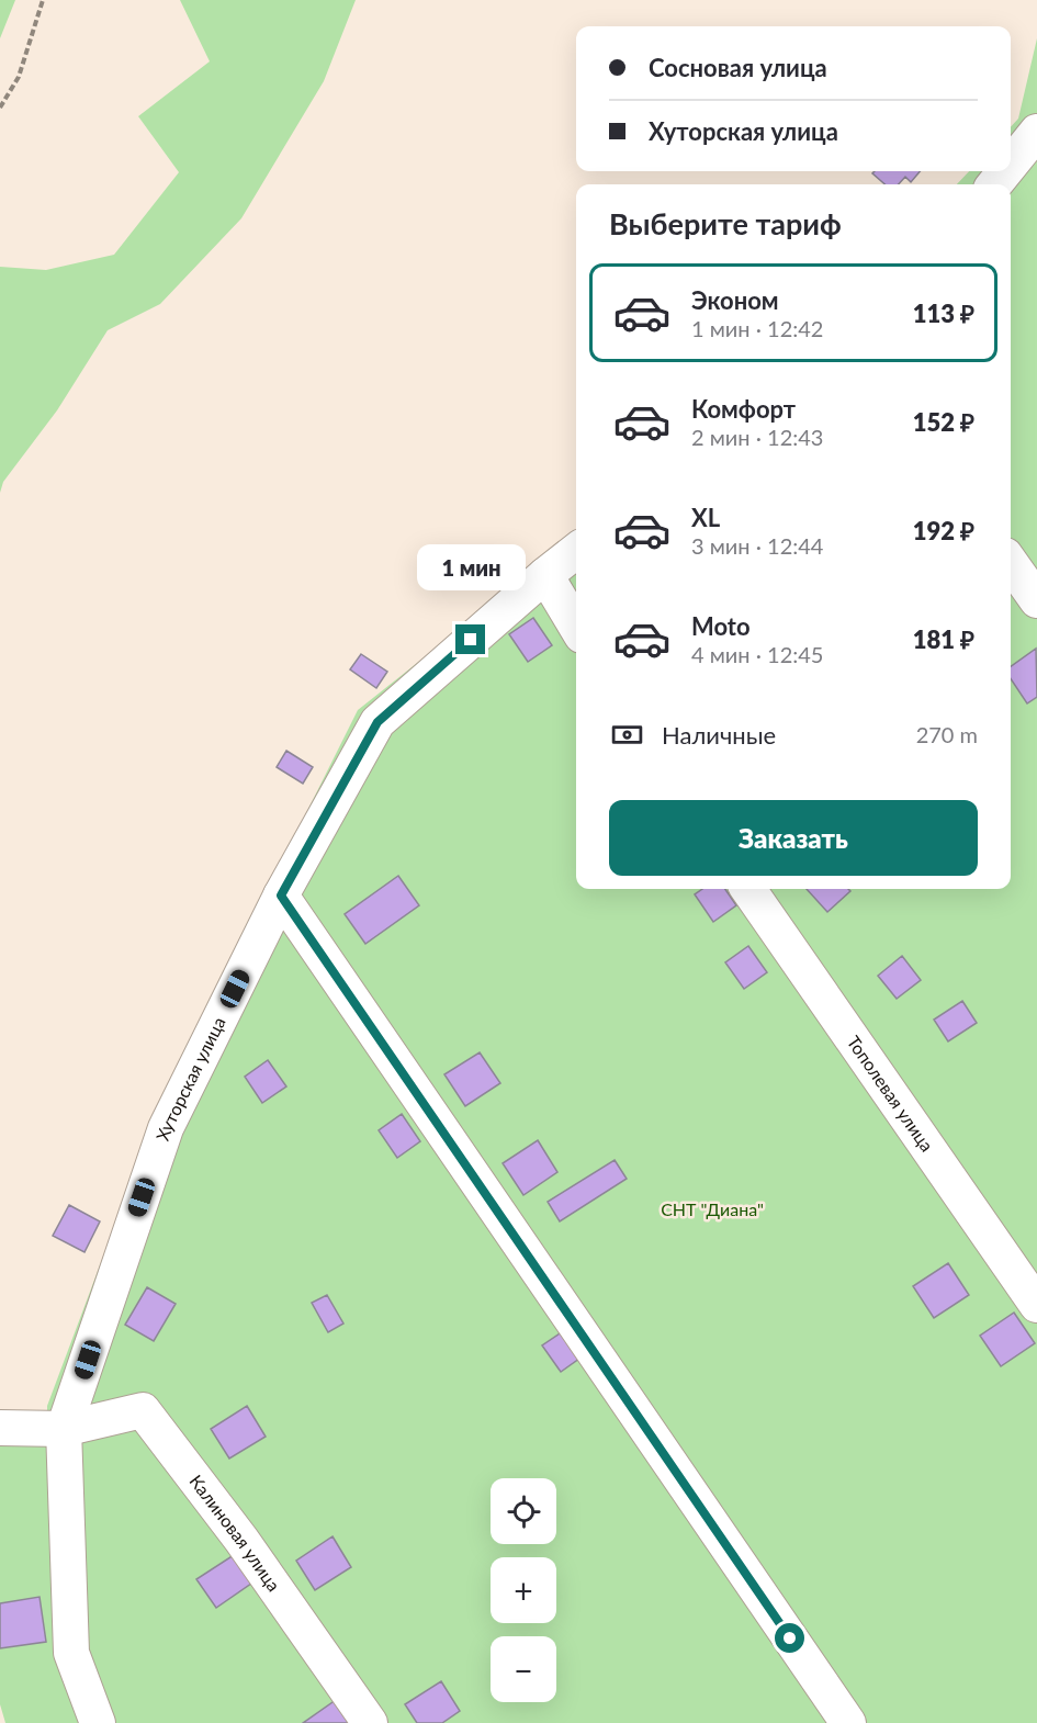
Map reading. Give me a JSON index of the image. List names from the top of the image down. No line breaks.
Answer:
{"streets":{"street":["Хуторская улица","Тополевая улица","Калиновая улица"]},"crossings":[["Хуторская улица","Калиновая улица"]],"parks":["СНТ \"Диана\""],"page":{"banner":["Сосновая улица","Хуторская улица"],"heading":"Выберите тариф","list":[{"name":"Эконом","note":"1 мин · 12:42","value":"113 ₽"},{"name":"Комфорт","note":"2 мин · 12:43","value":"152 ₽"},{"name":"XL","note":"3 мин · 12:44","value":"192 ₽"},{"name":"Moto","note":"4 мин · 12:45","value":"181 ₽"}],"bubble":"1 мин","pay":["Наличные","270 m"],"buttons":"Заказать","map_buttons":["+","−"]}}
